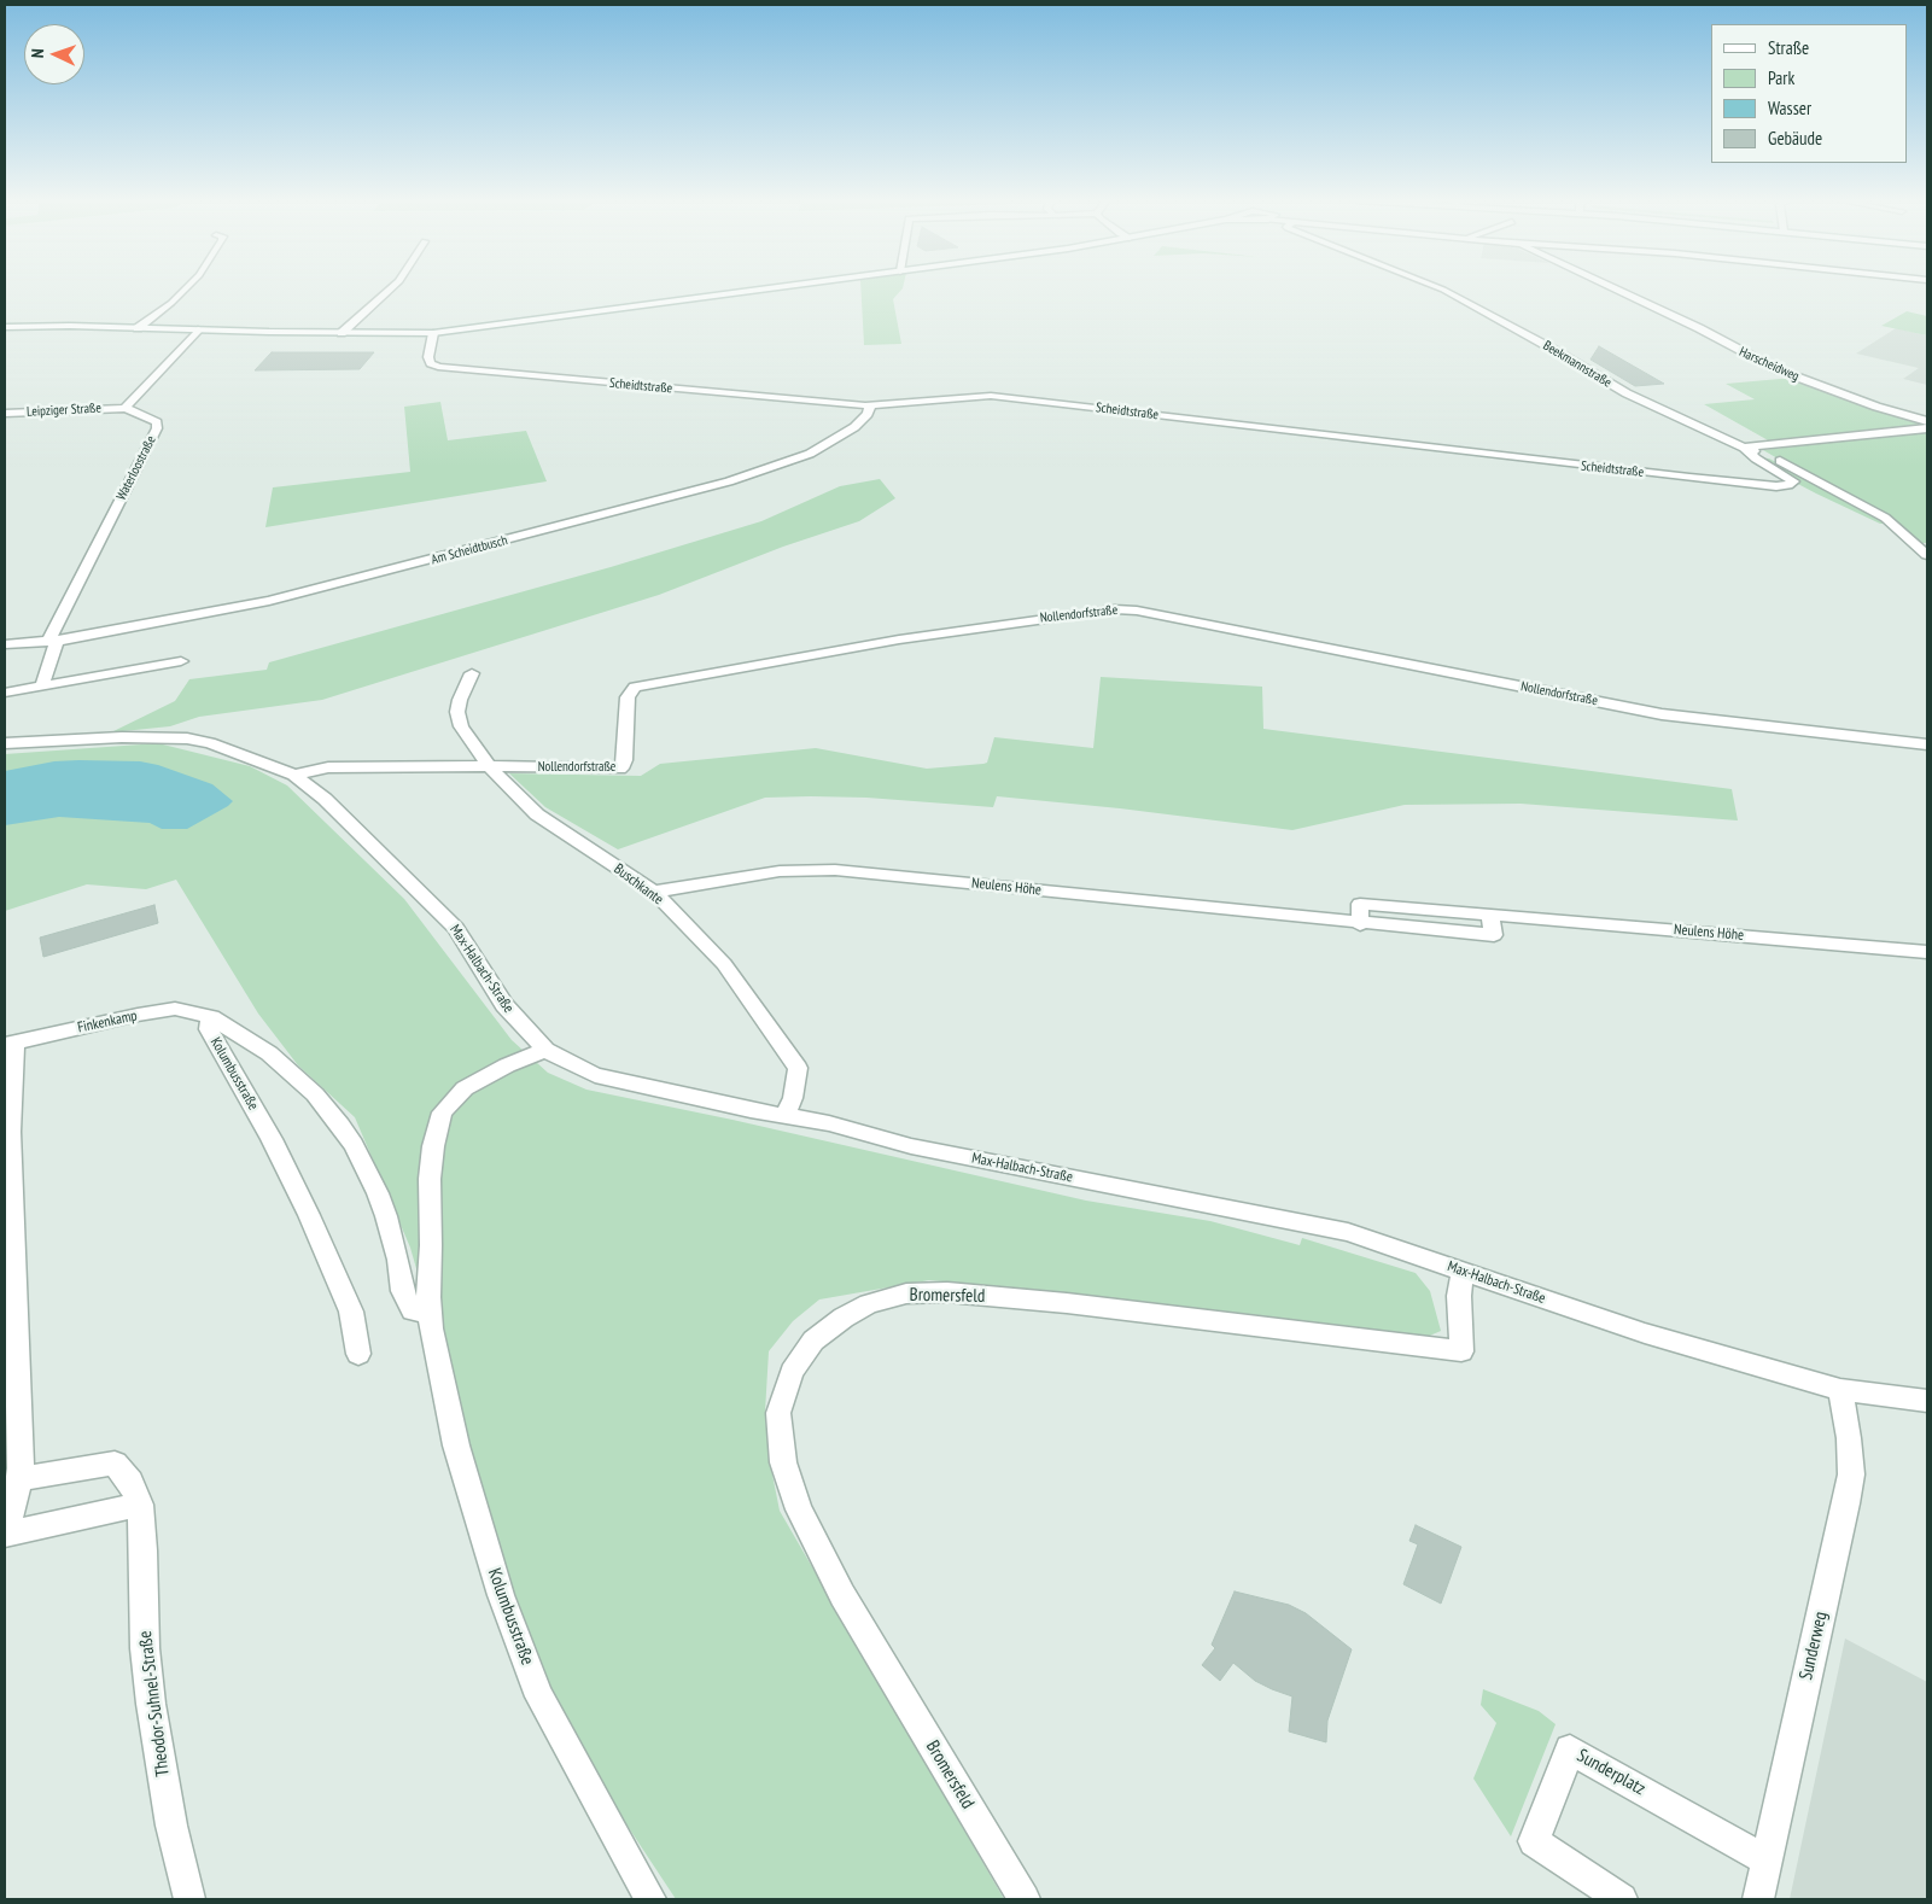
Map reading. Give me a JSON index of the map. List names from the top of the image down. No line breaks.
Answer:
{"streets":{"street":["Beekmannstraße","Harscheidweg","Scheidtstraße","Leipziger Straße","Waterloostraße","Am Scheidtbusch","Nollendorfstraße","Buschkante","Neulens Höhe","Max-Halbach-Straße","Finkenkamp","Kolumbusstraße","Bromersfeld","Sunderweg","Theodor-Suhnel-Straße","Sunderplatz"]},"crossings":[["Beekmannstraße","Scheidtstraße"],["Scheidtstraße","Am Scheidtbusch"],["Leipziger Straße","Waterloostraße"],["Waterloostraße","Am Scheidtbusch"],["Nollendorfstraße","Buschkante"],["Nollendorfstraße","Max-Halbach-Straße"],["Buschkante","Neulens Höhe"],["Buschkante","Max-Halbach-Straße"],["Max-Halbach-Straße","Kolumbusstraße"],["Max-Halbach-Straße","Bromersfeld"],["Max-Halbach-Straße","Sunderweg"],["Finkenkamp","Kolumbusstraße"],["Sunderweg","Sunderplatz"]],"legend":["Straße","Park","Wasser","Gebäude"],"north":"left"}
